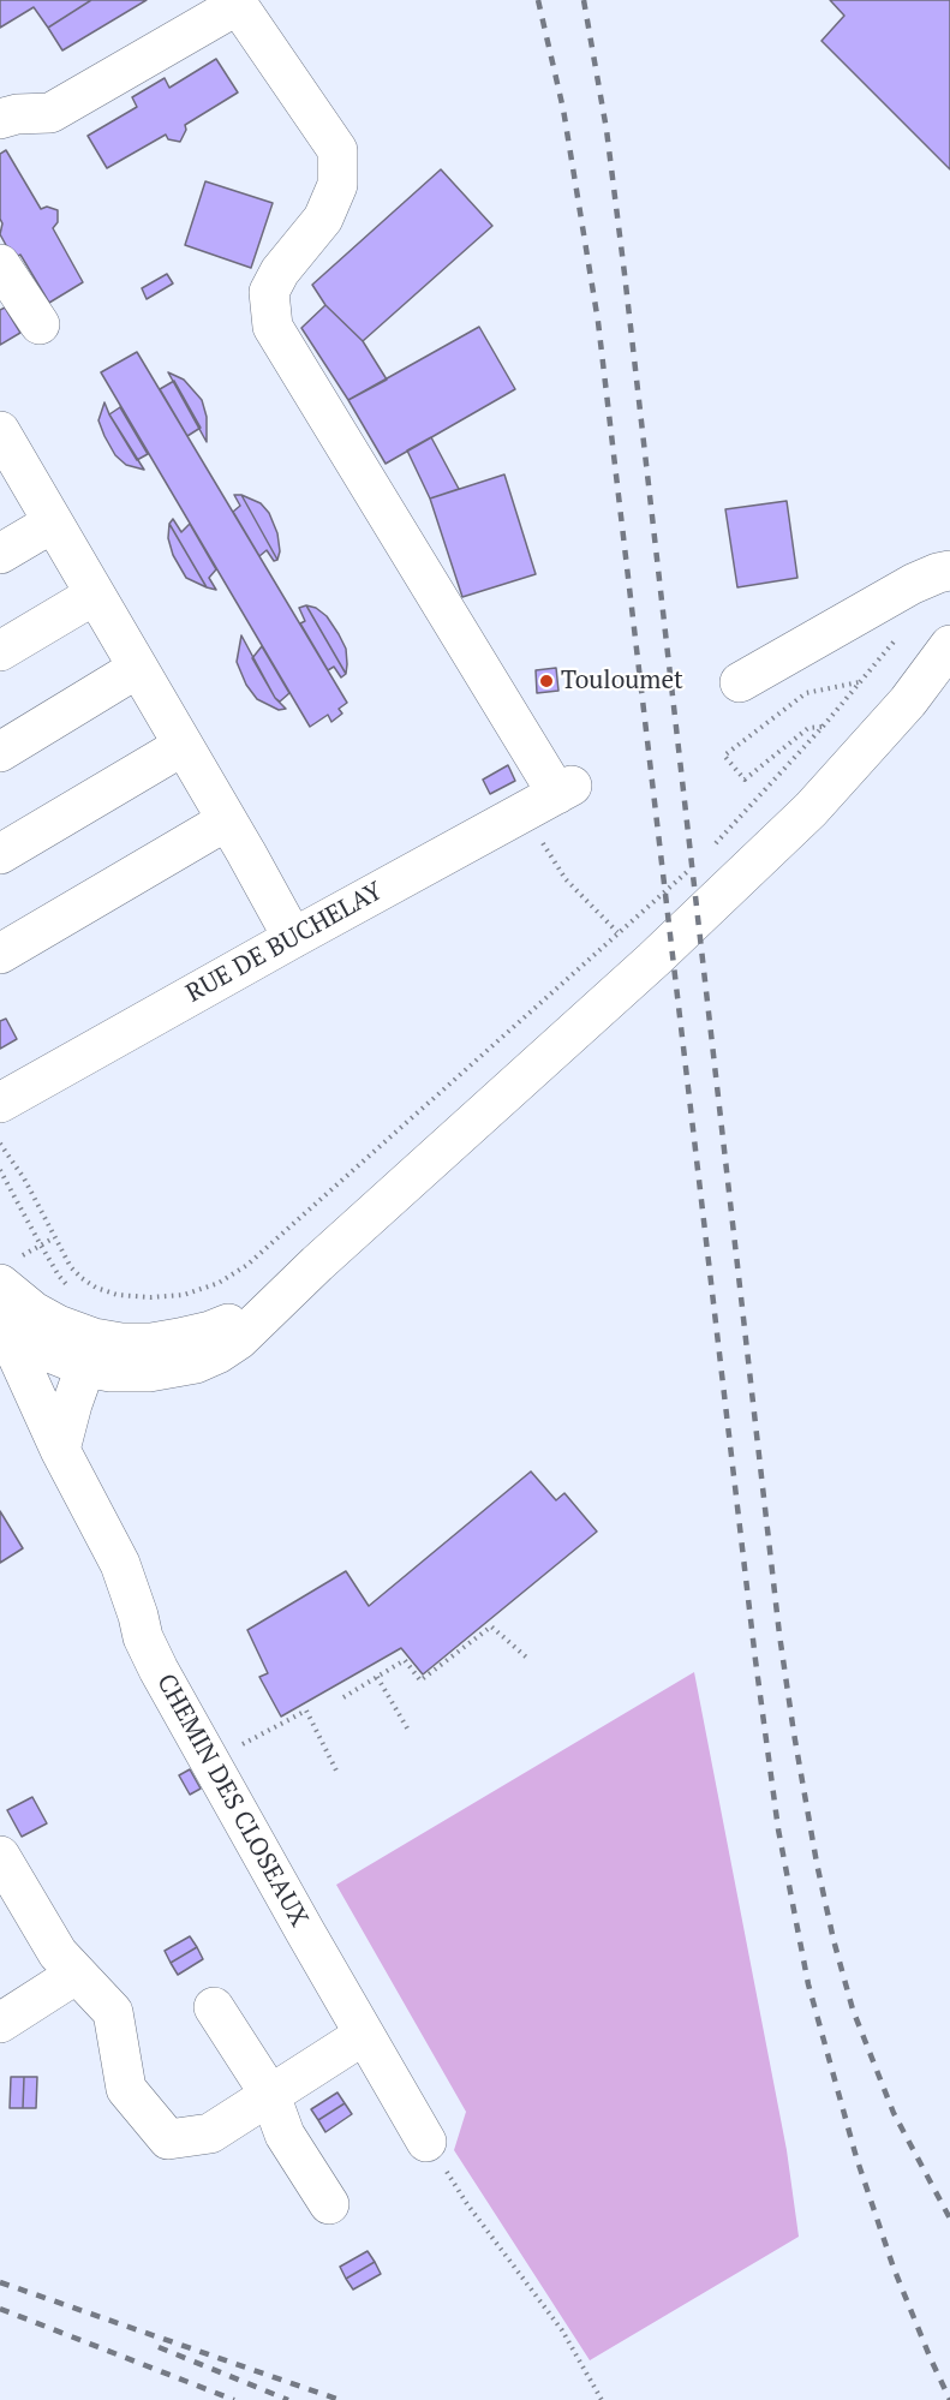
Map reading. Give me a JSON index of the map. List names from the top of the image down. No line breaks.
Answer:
{"streets":{"street":["RUE DE BUCHELAY","CHEMIN DES CLOSEAUX"]},"places":["Touloumet"]}
